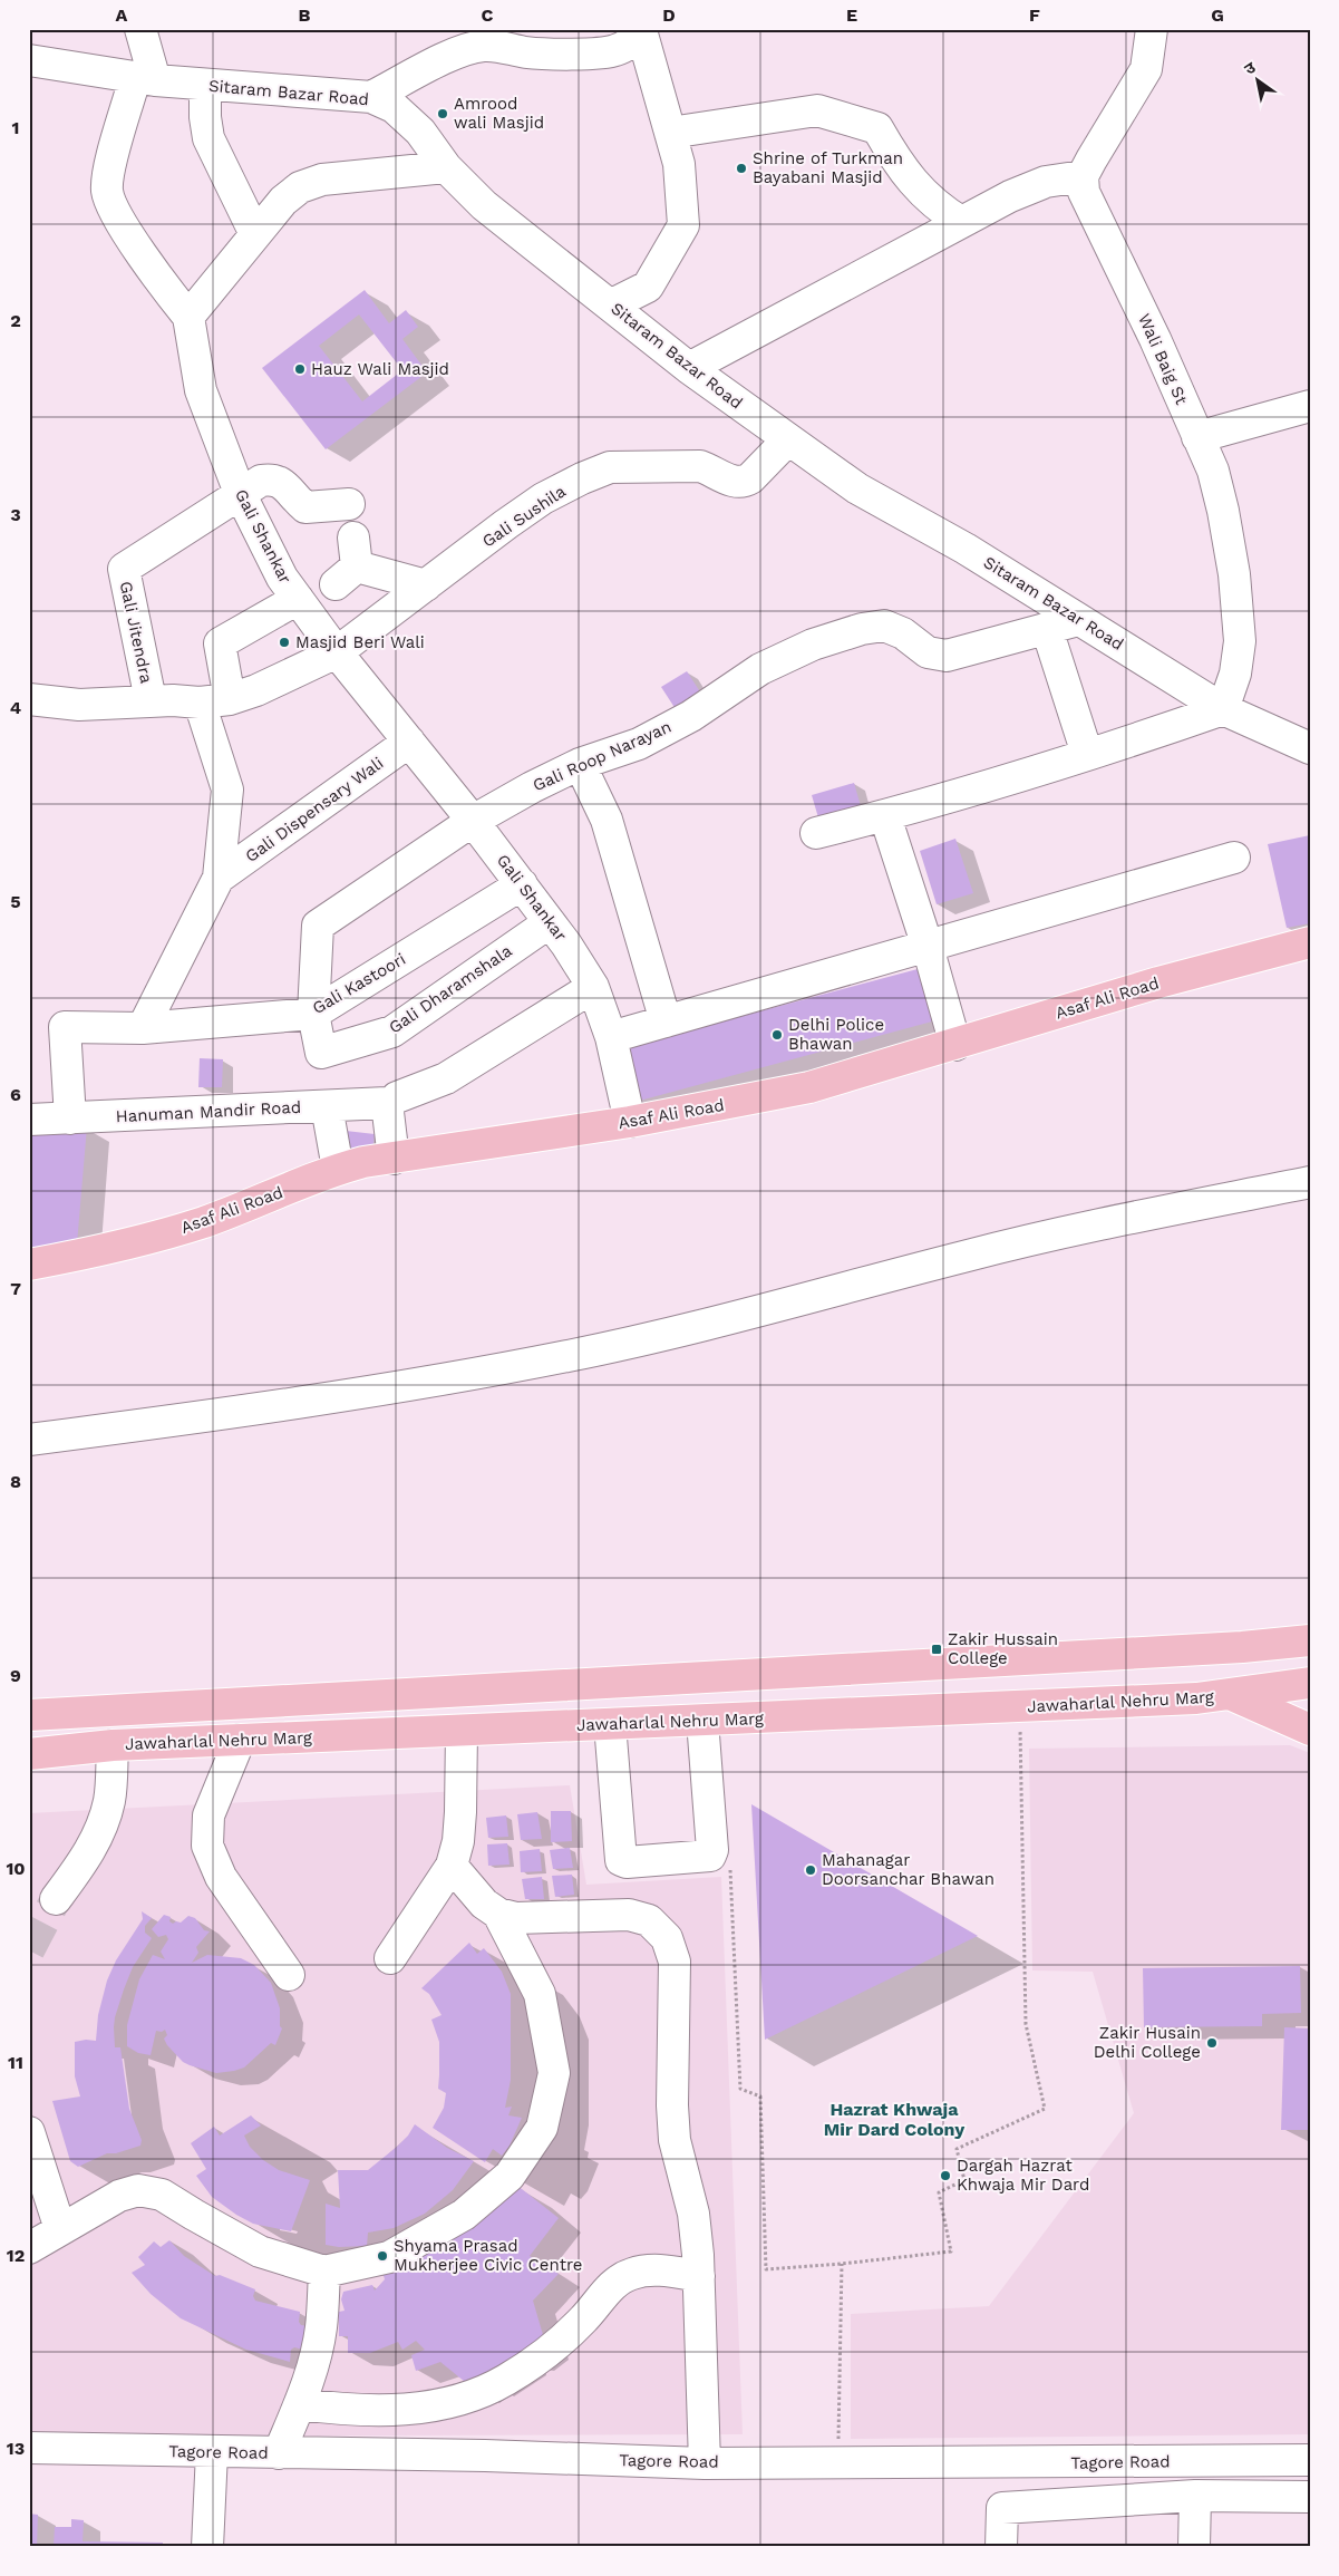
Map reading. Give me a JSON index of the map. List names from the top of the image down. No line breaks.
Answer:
{"streets":{"main road":["Asaf Ali Road","Jawaharlal Nehru Marg"],"street":["Sitaram Bazar Road","Wali Baig St","Gali Sushila","Gali Shankar","Gali Jitendra","Gali Roop Narayan","Gali Dispensary Wali","Gali Kastoori","Gali Dharamshala","Hanuman Mandir Road","Tagore Road"]},"crossings":[["Sitaram Bazar Road","Wali Baig St"],["Sitaram Bazar Road","Gali Sushila"],["Sitaram Bazar Road","Gali Roop Narayan"],["Gali Sushila","Gali Shankar"],["Gali Sushila","Gali Jitendra"],["Gali Shankar","Gali Jitendra"],["Gali Shankar","Gali Roop Narayan"],["Gali Shankar","Gali Dispensary Wali"],["Gali Shankar","Gali Kastoori"],["Gali Shankar","Gali Dharamshala"],["Gali Shankar","Asaf Ali Road"],["Gali Shankar","Hanuman Mandir Road"],["Gali Roop Narayan","Gali Kastoori"],["Gali Roop Narayan","Gali Dharamshala"],["Gali Kastoori","Gali Dharamshala"],["Gali Kastoori","Hanuman Mandir Road"]],"districts":["Hazrat Khwaja Mir Dard Colony"],"places":{"other":["Amrood wali Masjid","Shrine of Turkman Bayabani Masjid","Hauz Wali Masjid","Masjid Beri Wali","Delhi Police Bhawan","Mahanagar Doorsanchar Bhawan","Zakir Husain Delhi College","Dargah Hazrat Khwaja Mir Dard","Shyama Prasad Mukherjee Civic Centre"],"transit":["Zakir Hussain College"]},"north":"top left","grid":{"columns":["A","B","C","D","E","F","G"],"rows":["1","2","3","4","5","6","7","8","9","10","11","12","13"]}}
